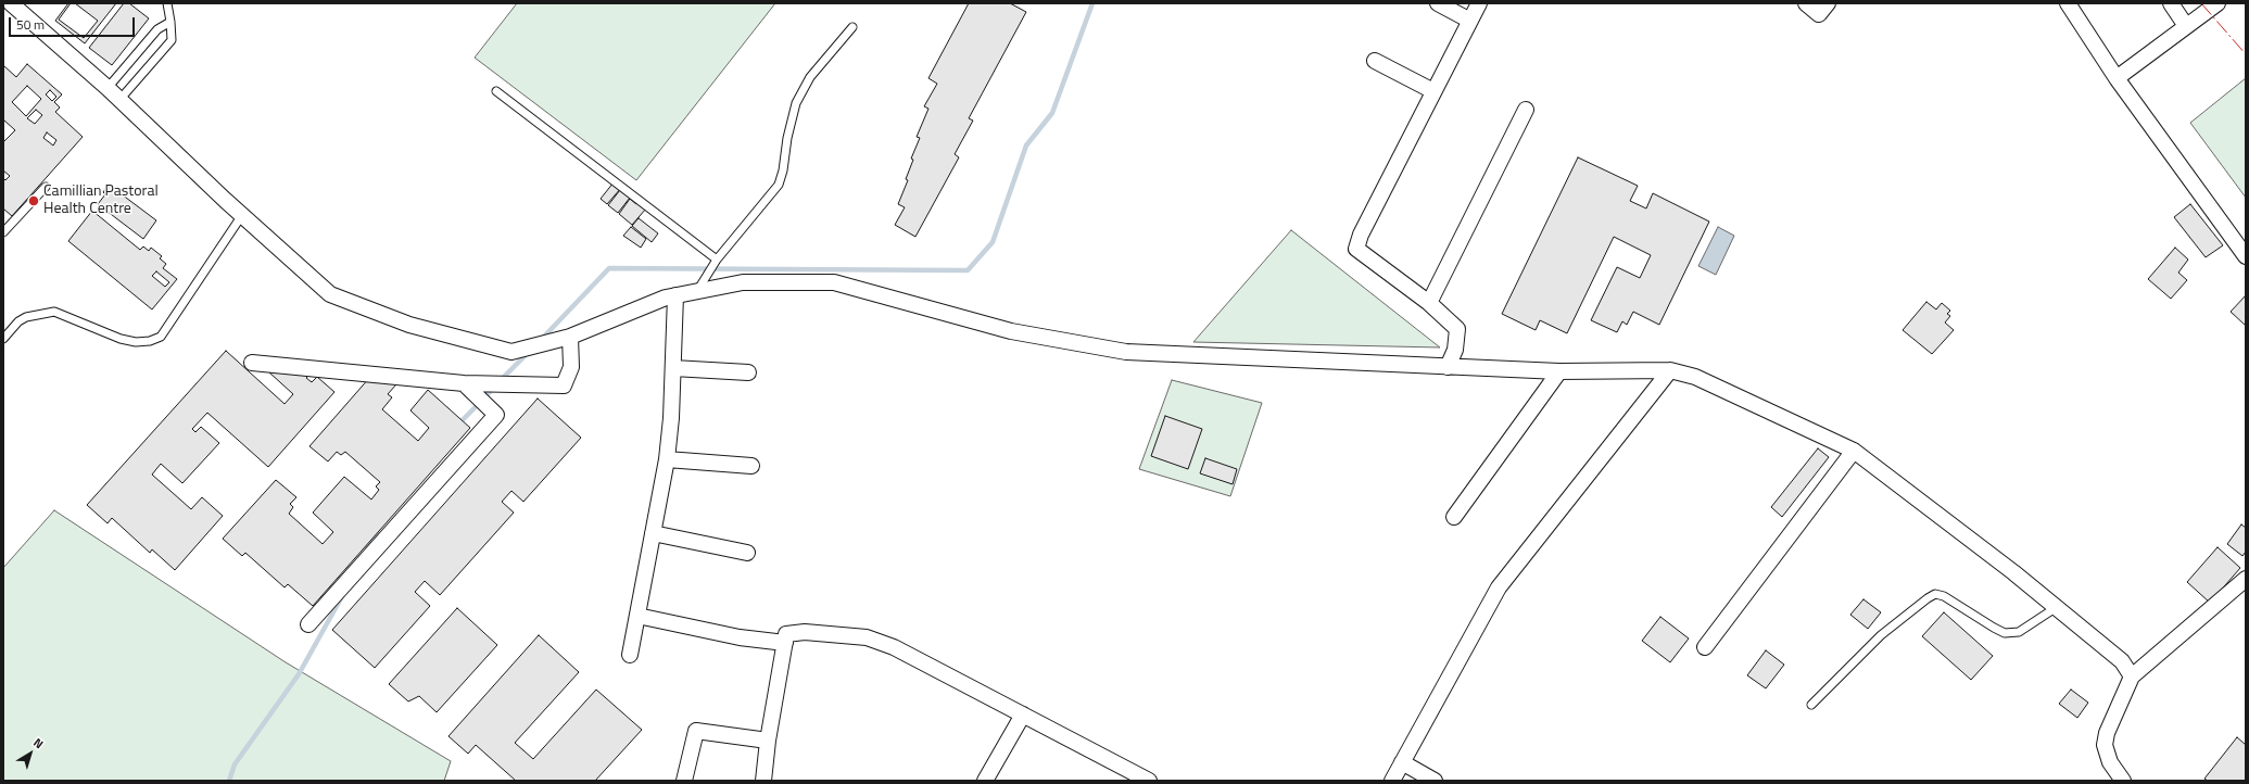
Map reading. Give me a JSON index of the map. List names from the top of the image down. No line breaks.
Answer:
{"places":["Camillian Pastoral Health Centre"],"scale_bar":"50 m","north":"top right"}
